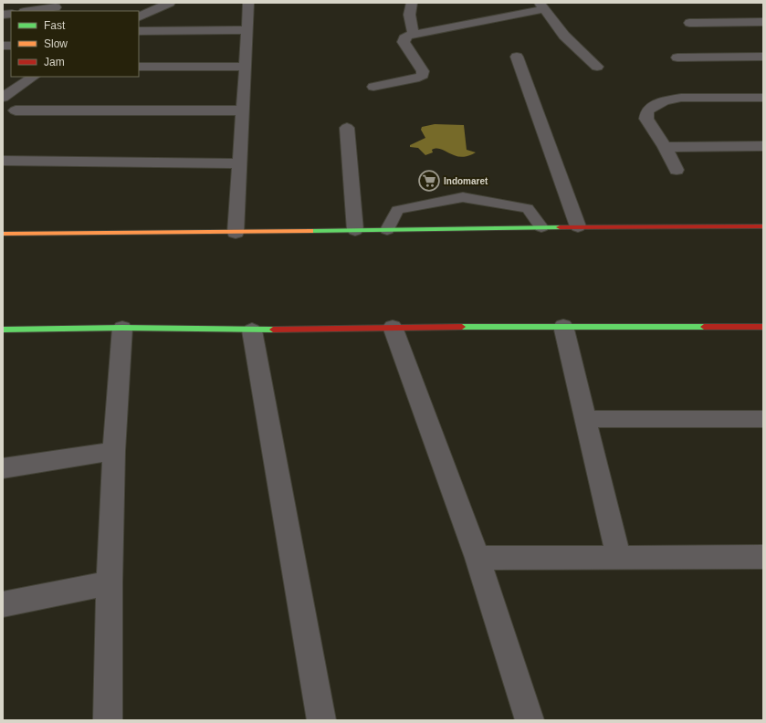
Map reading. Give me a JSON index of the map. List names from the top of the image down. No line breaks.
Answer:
{"places":{"supermarket":["Indomaret"]},"legend":["Fast","Slow","Jam"]}
